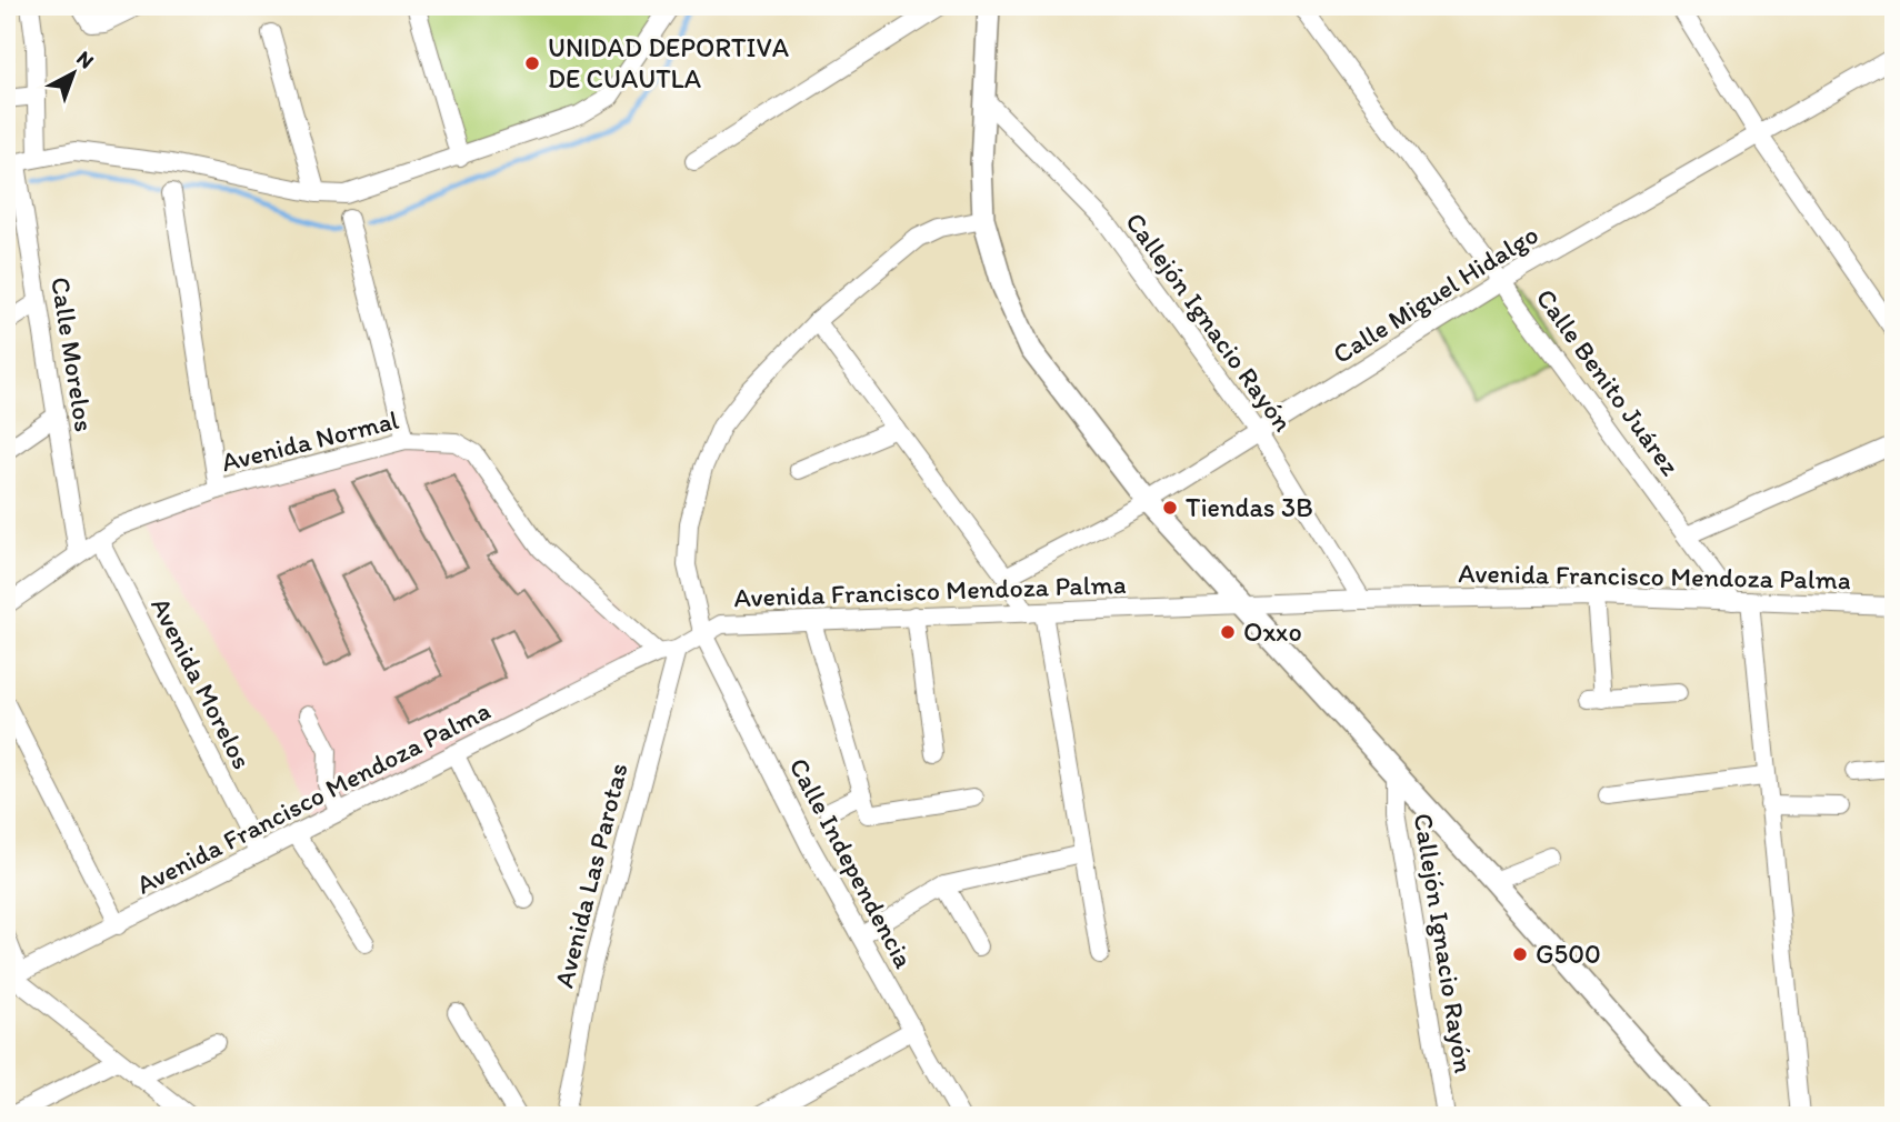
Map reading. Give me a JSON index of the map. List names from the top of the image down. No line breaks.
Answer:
{"streets":{"street":["Calle Miguel Hidalgo","Callejón Ignacio Rayón","Calle Morelos","Calle Benito Juárez","Avenida Normal","Avenida Francisco Mendoza Palma","Avenida Morelos","Calle Independencia","Avenida Las Parotas"]},"crossings":[["Calle Miguel Hidalgo","Callejón Ignacio Rayón"],["Calle Miguel Hidalgo","Calle Benito Juárez"],["Callejón Ignacio Rayón","Avenida Francisco Mendoza Palma"],["Calle Morelos","Avenida Normal"],["Calle Benito Juárez","Avenida Francisco Mendoza Palma"],["Avenida Normal","Avenida Francisco Mendoza Palma"],["Avenida Normal","Avenida Morelos"],["Avenida Francisco Mendoza Palma","Avenida Morelos"],["Avenida Francisco Mendoza Palma","Calle Independencia"],["Avenida Francisco Mendoza Palma","Avenida Las Parotas"]],"places":["UNIDAD DEPORTIVA DE CUAUTLA","Tiendas 3B","Oxxo","G500"],"north":"top right"}
